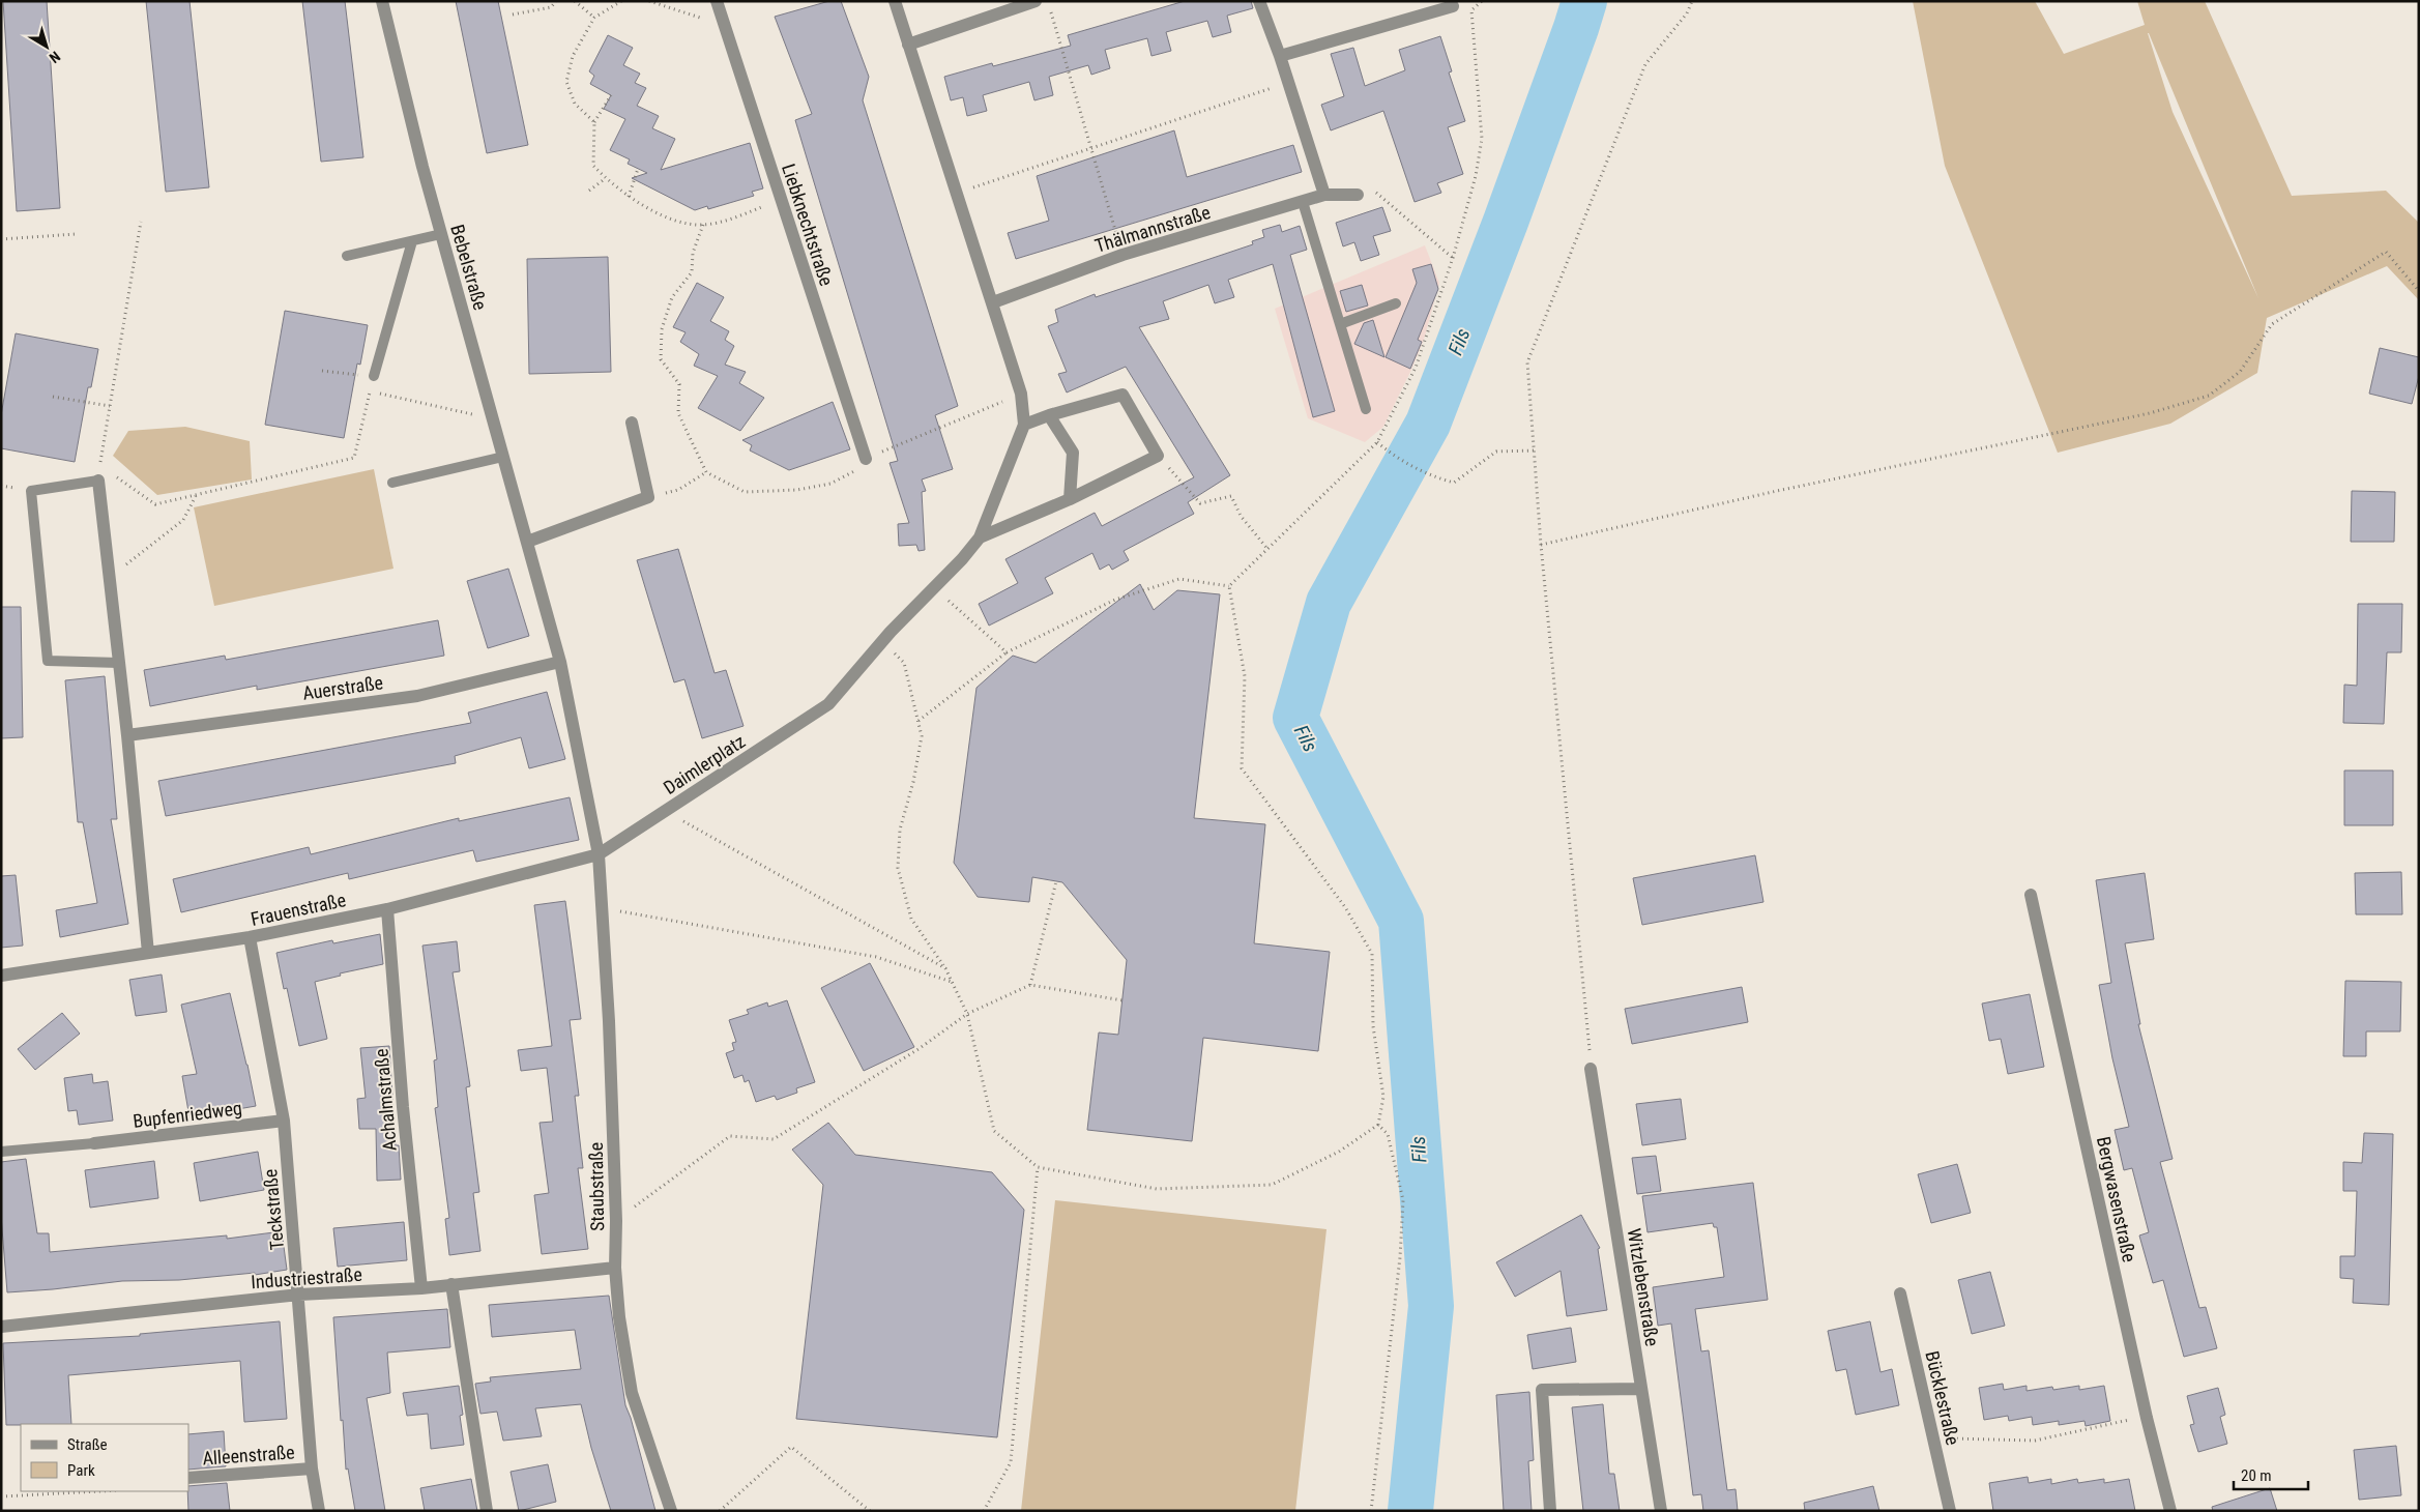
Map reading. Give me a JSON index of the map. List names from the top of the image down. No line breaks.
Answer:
{"streets":{"street":["Liebknechtstraße","Thälmannstraße","Bebelstraße","Auerstraße","Daimlerplatz","Frauenstraße","Achalmstraße","Bupfenriedweg","Staubstraße","Bergwasenstraße","Teckstraße","Industriestraße","Witzlebenstraße","Bücklestraße","Alleenstraße"]},"crossings":[["Bebelstraße","Auerstraße"],["Daimlerplatz","Frauenstraße"],["Daimlerplatz","Staubstraße"],["Frauenstraße","Achalmstraße"],["Frauenstraße","Staubstraße"],["Frauenstraße","Teckstraße"],["Achalmstraße","Industriestraße"],["Bupfenriedweg","Teckstraße"],["Staubstraße","Industriestraße"],["Teckstraße","Industriestraße"],["Teckstraße","Alleenstraße"]],"water":["Fils"],"legend":["Straße","Park"],"scale_bar":"20 m","north":"bottom right"}
